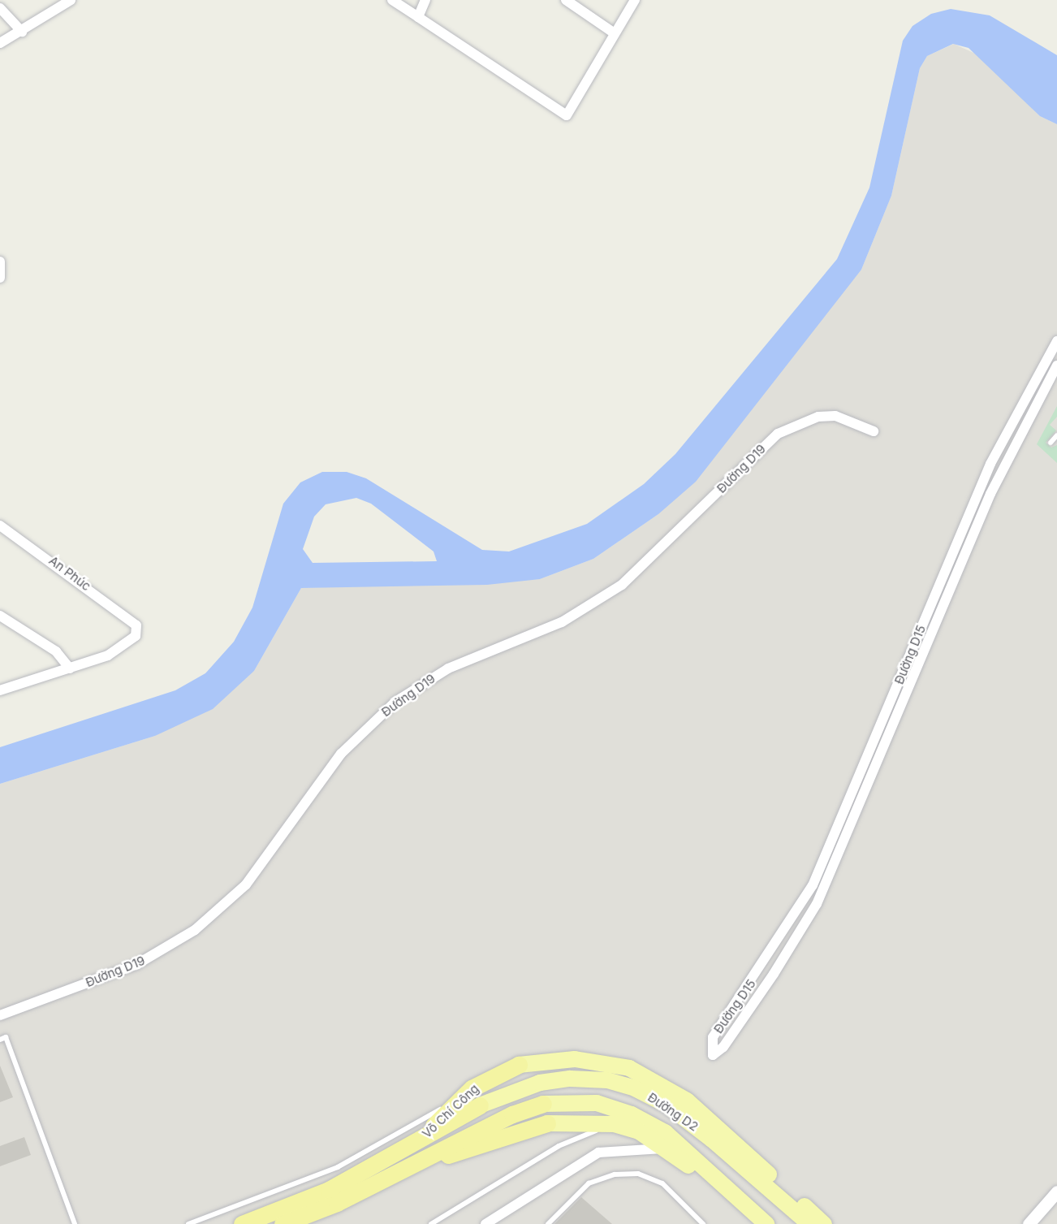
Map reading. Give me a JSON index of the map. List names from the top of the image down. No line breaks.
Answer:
{"streets":{"highway":["Võ Chí Công"],"main road":["Đường D2"],"street":["Đường D19","An Phúc","Đường D15"]},"crossings":[["Võ Chí Công","Đường D2"]]}
